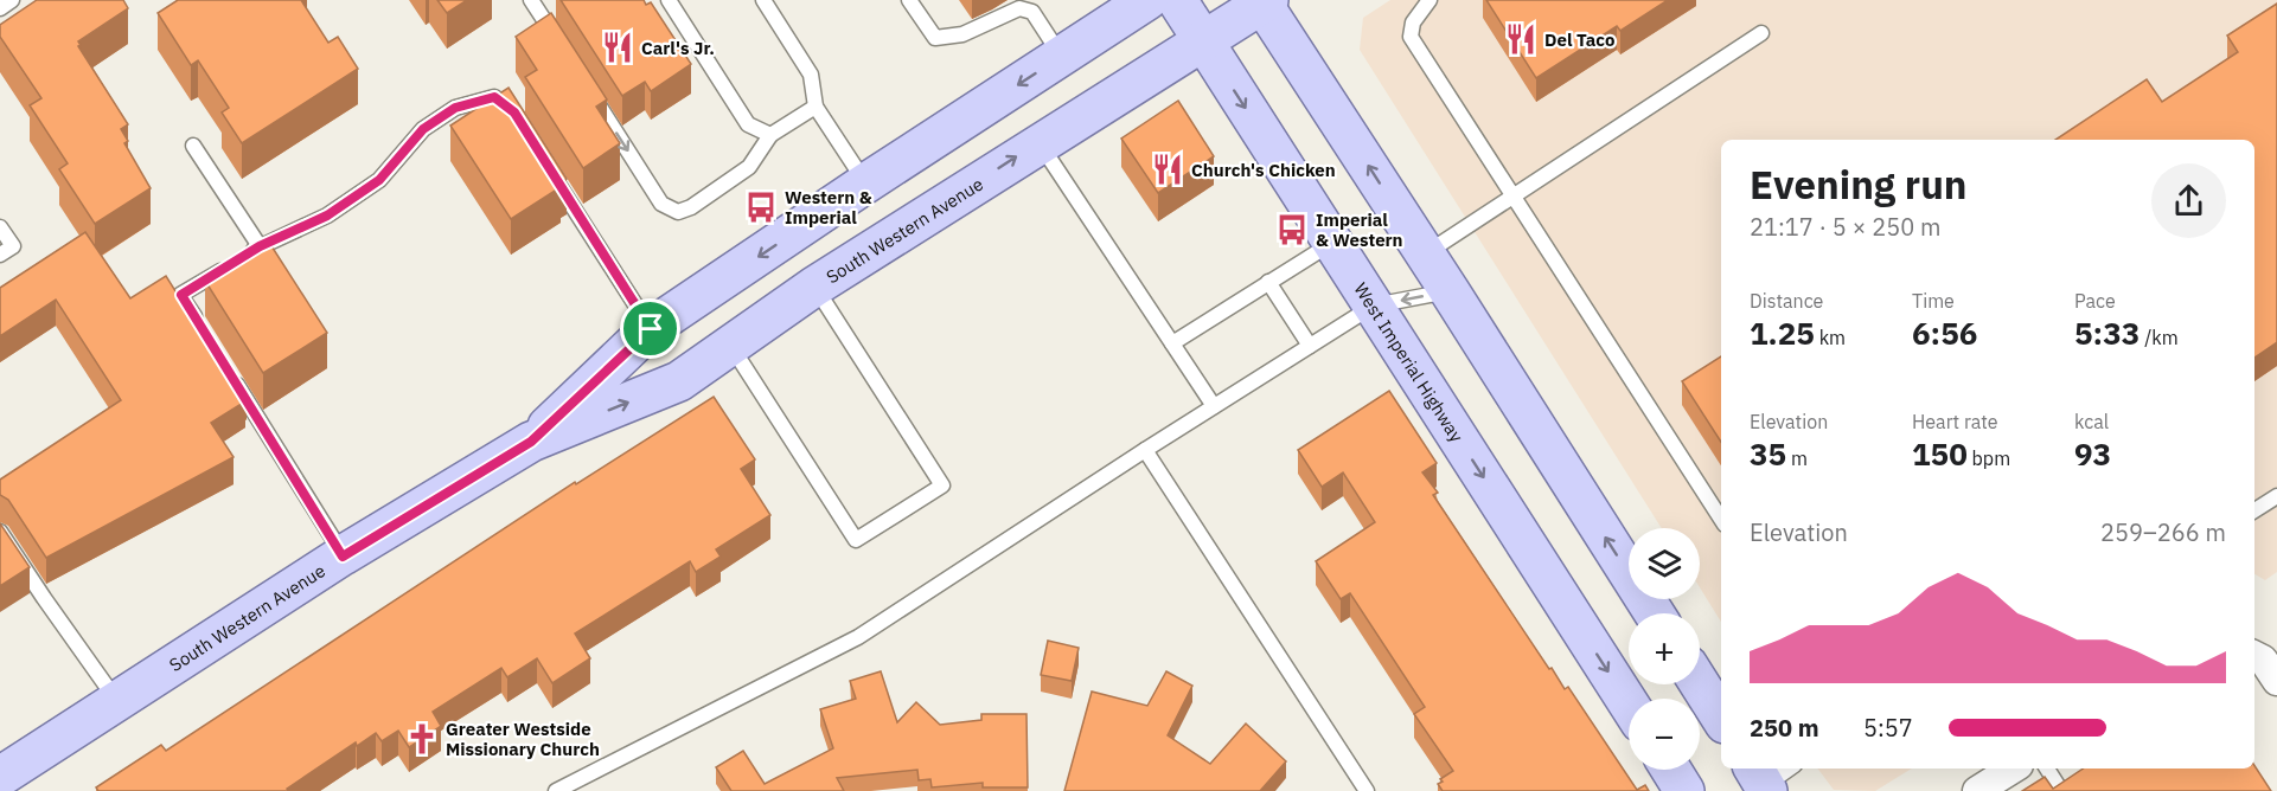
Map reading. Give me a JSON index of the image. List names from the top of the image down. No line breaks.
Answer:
{"streets":{"main road":["South Western Avenue","West Imperial Highway"]},"crossings":[["South Western Avenue","West Imperial Highway"]],"places":{"restaurant":["Del Taco","Carl's Jr.","Church's Chicken"],"bus stop":["Western & Imperial","Imperial & Western"],"church":["Greater Westside Missionary Church"]},"page":{"heading":["Evening run","21:17 · 5 × 250 m"],"stats":[["Distance","1.25 km"],["Time","6:56"],["Pace","5:33 /km"],["Elevation","35 m"],["Heart rate","150 bpm"],["kcal","93"]],"chart":["Elevation","259–266 m"],"map_buttons":["+","−"],"list":[{"name":"250 m","note":"5:57"}]}}
